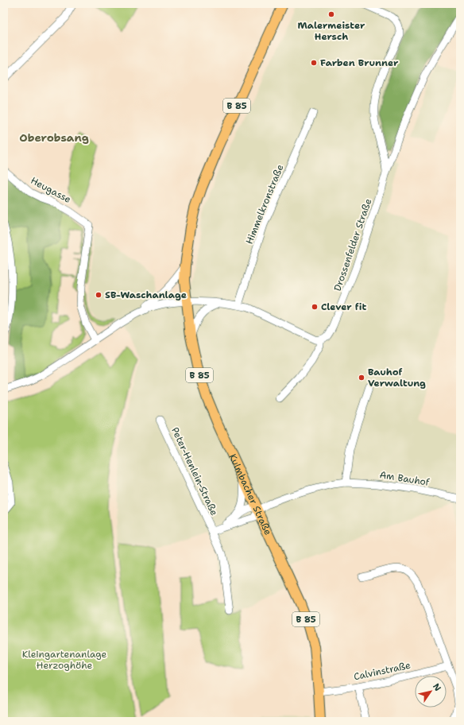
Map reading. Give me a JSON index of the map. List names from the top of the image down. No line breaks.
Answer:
{"streets":{"main road":["B 85","Kulmbacher Straße"],"street":["Heugasse","Himmelkronstraße","Drossenfelder Straße","Peter-Henlein-Straße","Am Bauhof","Calvinstraße"]},"crossings":[["B 85","Kulmbacher Straße"],["Peter-Henlein-Straße","Am Bauhof"],["Peter-Henlein-Straße","Kulmbacher Straße"],["Am Bauhof","Kulmbacher Straße"],["Kulmbacher Straße","Calvinstraße"]],"districts":["Oberobsang"],"parks":["Kleingartenanlage Herzoghöhe"],"places":["Malermeister Hersch","Farben Brunner","SB-Waschanlage","Clever fit","Bauhof Verwaltung"],"north":"top right"}
